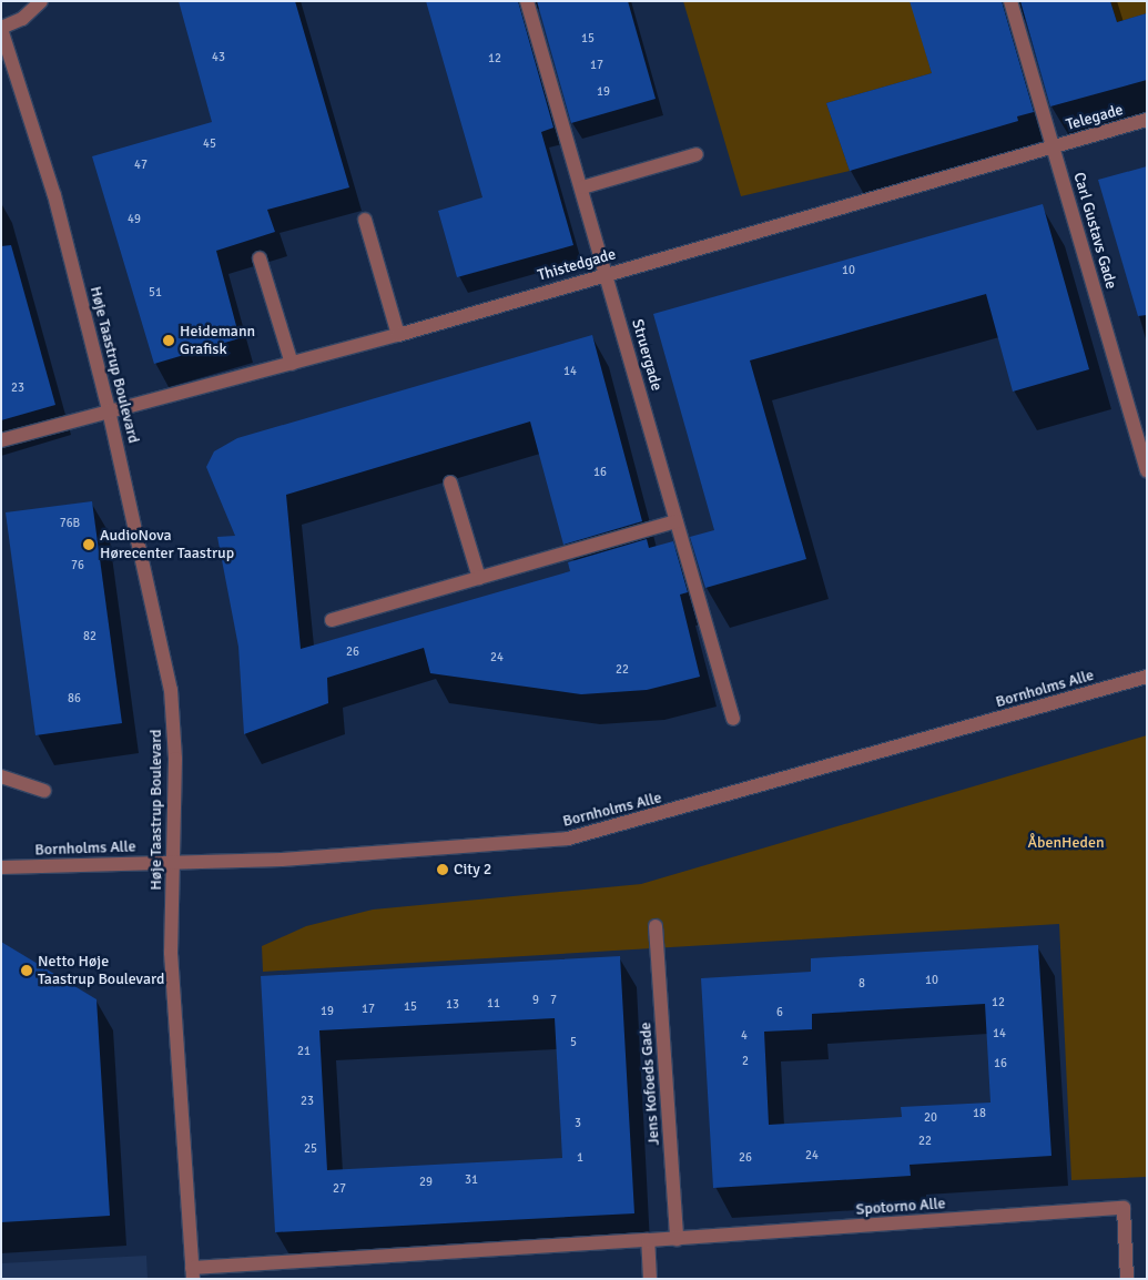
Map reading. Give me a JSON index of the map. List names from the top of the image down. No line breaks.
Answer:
{"streets":{"street":["Telegade","Carl Gustavs Gade","Thistedgade","Struergade","Høje Taastrup Boulevard","Bornholms Alle","Jens Kofoeds Gade","Spotorno Alle"]},"crossings":[["Telegade","Carl Gustavs Gade"],["Telegade","Thistedgade"],["Carl Gustavs Gade","Thistedgade"],["Thistedgade","Struergade"],["Thistedgade","Høje Taastrup Boulevard"],["Høje Taastrup Boulevard","Bornholms Alle"],["Høje Taastrup Boulevard","Spotorno Alle"],["Jens Kofoeds Gade","Spotorno Alle"]],"parks":["ÅbenHeden"],"places":["Heidemann Grafisk","AudioNova Hørecenter Taastrup","City 2","Netto Høje Taastrup Boulevard"],"house_numbers":["15","43","12","17","19","45","47","49","10","51","14","23","16","76B","76","82","26","24","22","86","10","8","9","7","12","11","13","15","17","19","6","14","4","5","21","2","16","23","18","20","3","22","25","24","1","26","31","29","27"]}
